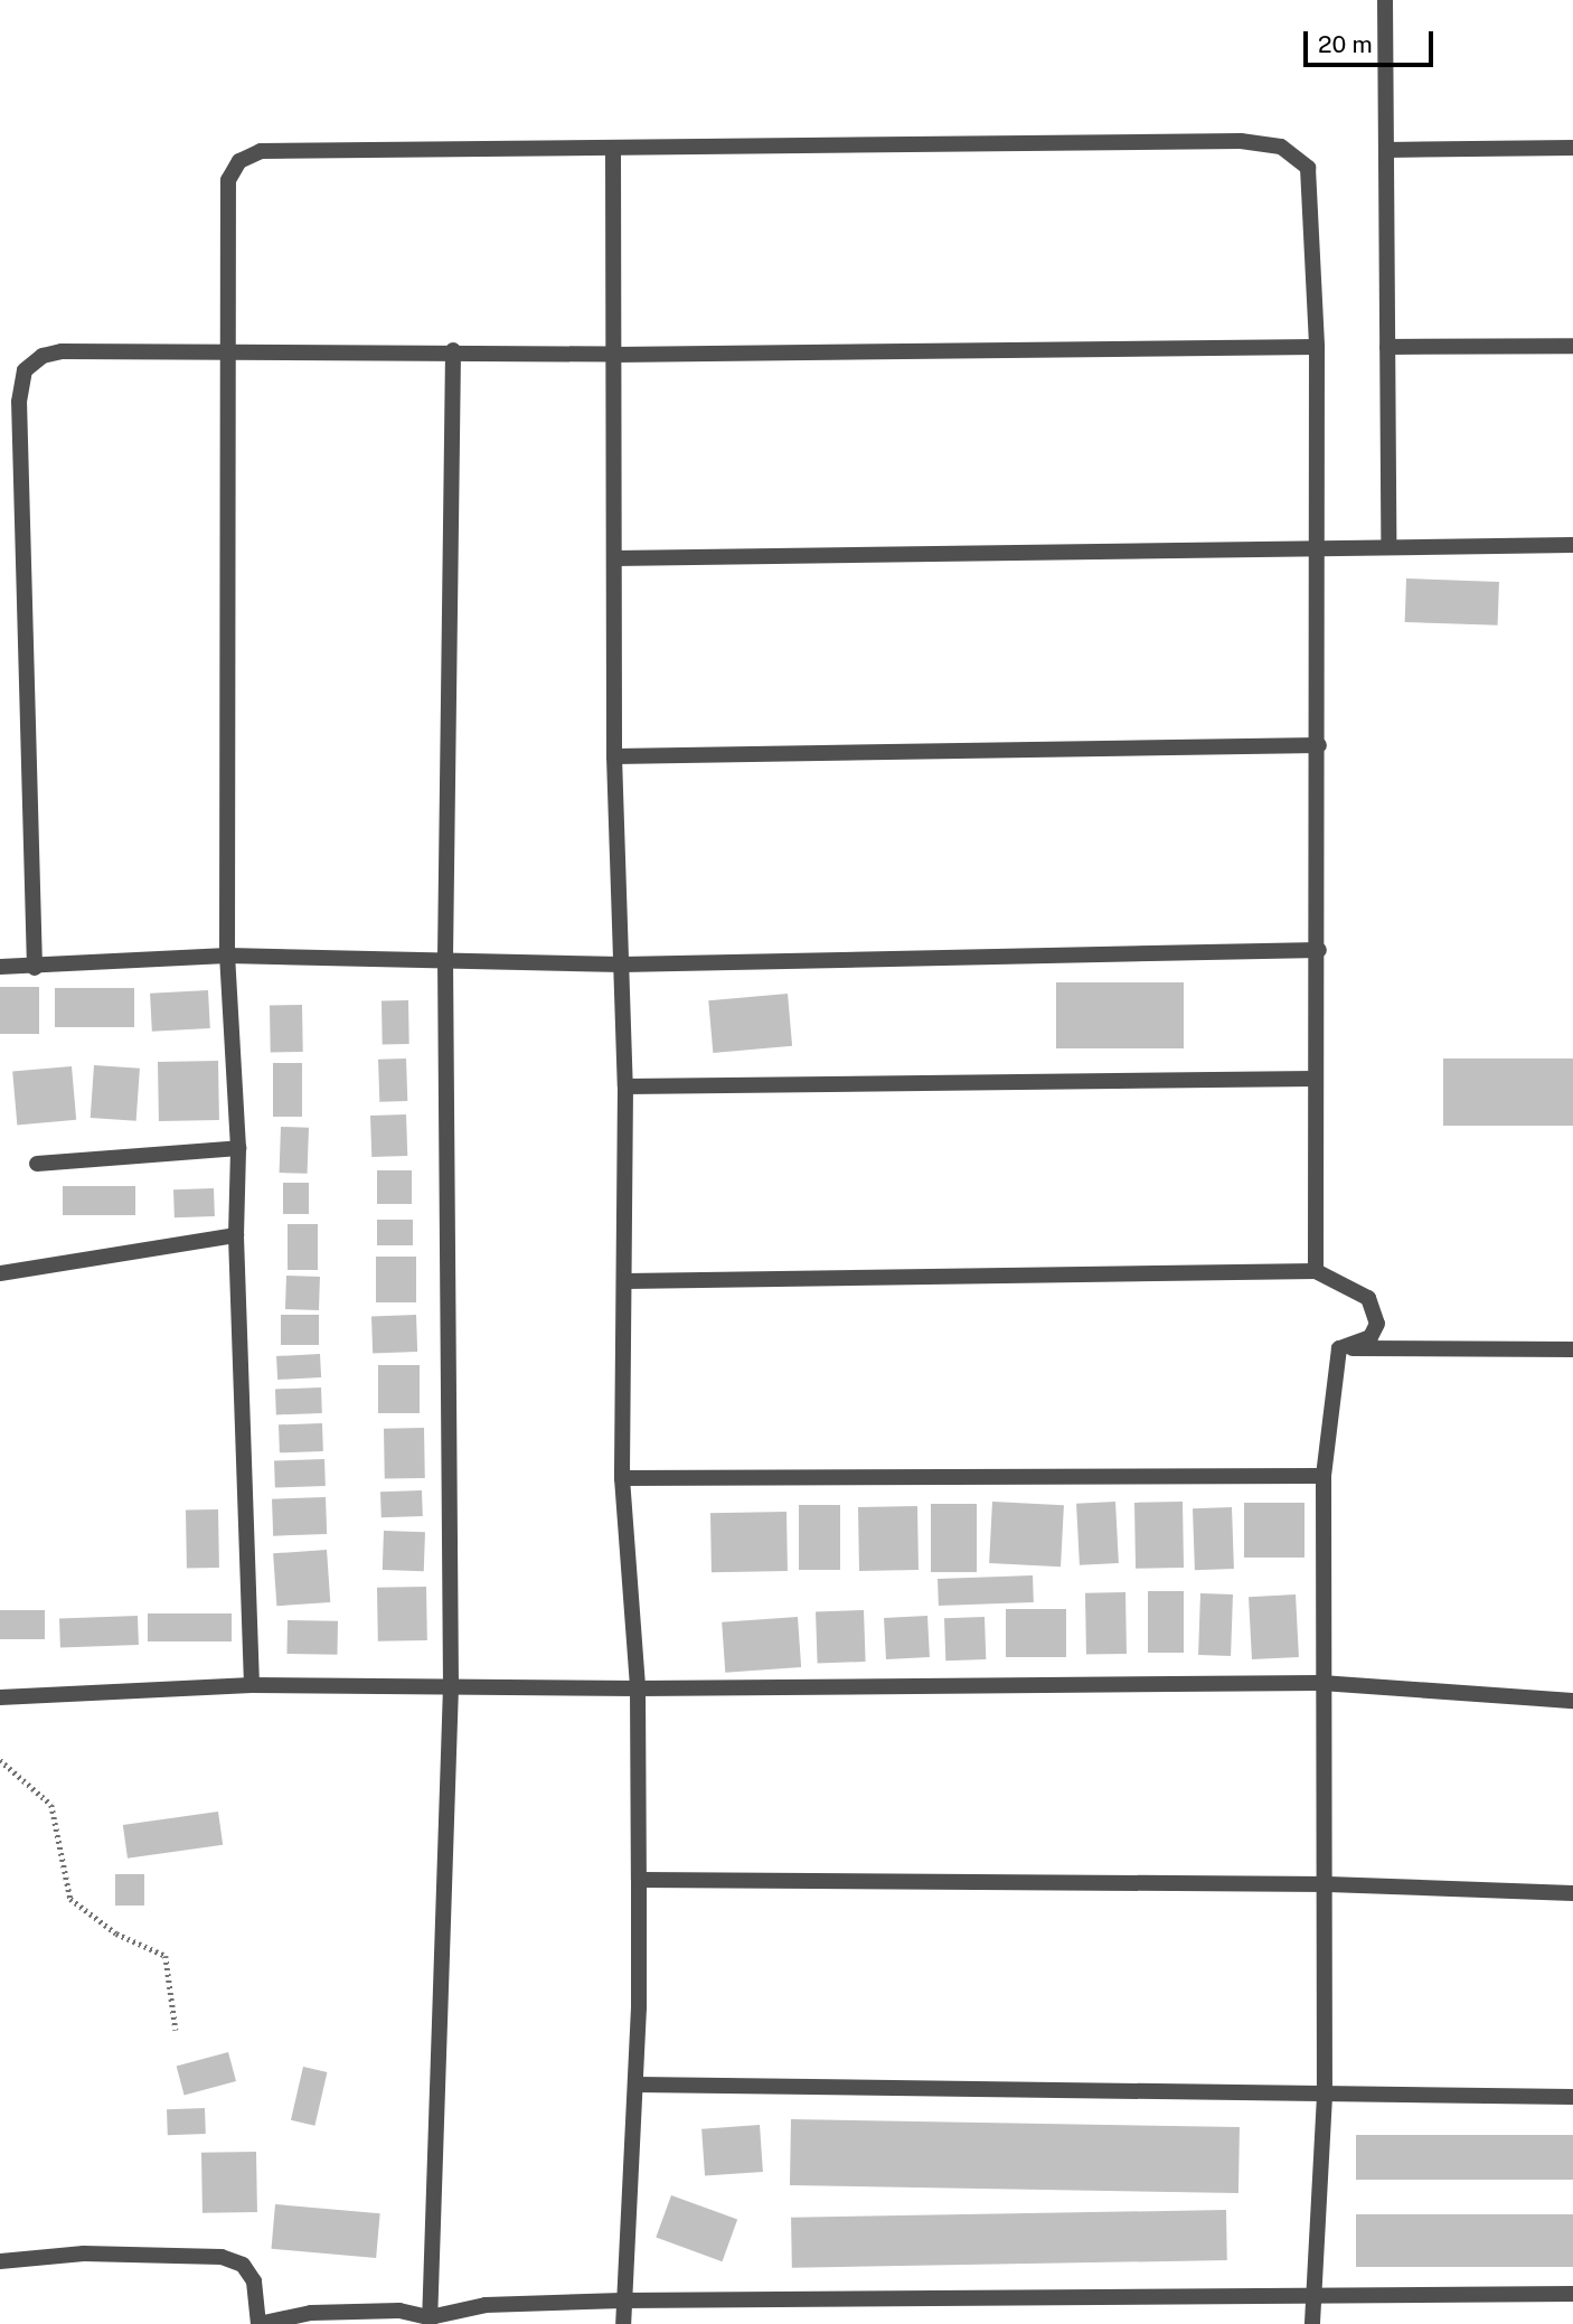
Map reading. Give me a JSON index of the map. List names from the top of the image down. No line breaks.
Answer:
{"scale_bar":"20 m"}
